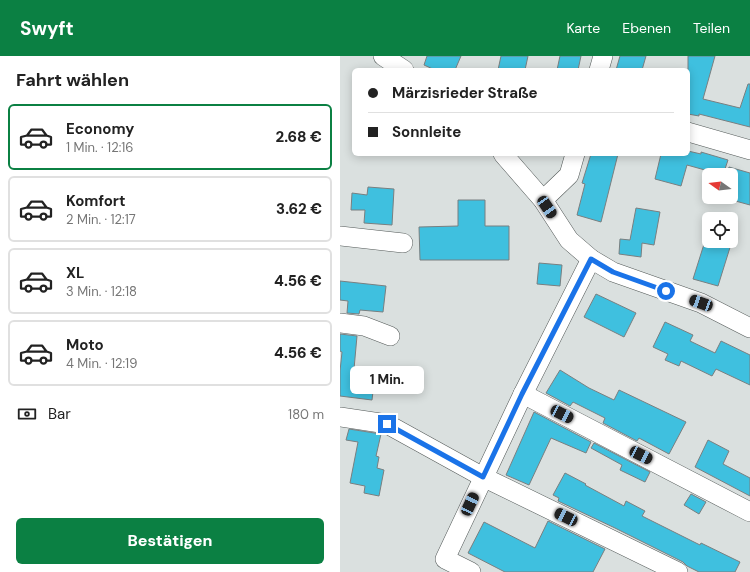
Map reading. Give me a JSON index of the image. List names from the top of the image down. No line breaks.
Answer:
{"north":"left","page":{"header":"Swyft","nav":["Karte","Ebenen","Teilen"],"heading":"Fahrt wählen","banner":["Märzisrieder Straße","Sonnleite"],"list":[{"name":"Economy","note":"1 Min. · 12:16","value":"2.68 €"},{"name":"Komfort","note":"2 Min. · 12:17","value":"3.62 €"},{"name":"XL","note":"3 Min. · 12:18","value":"4.56 €"},{"name":"Moto","note":"4 Min. · 12:19","value":"4.56 €"}],"bubble":"1 Min.","pay":["Bar","180 m"],"buttons":"Bestätigen"}}
